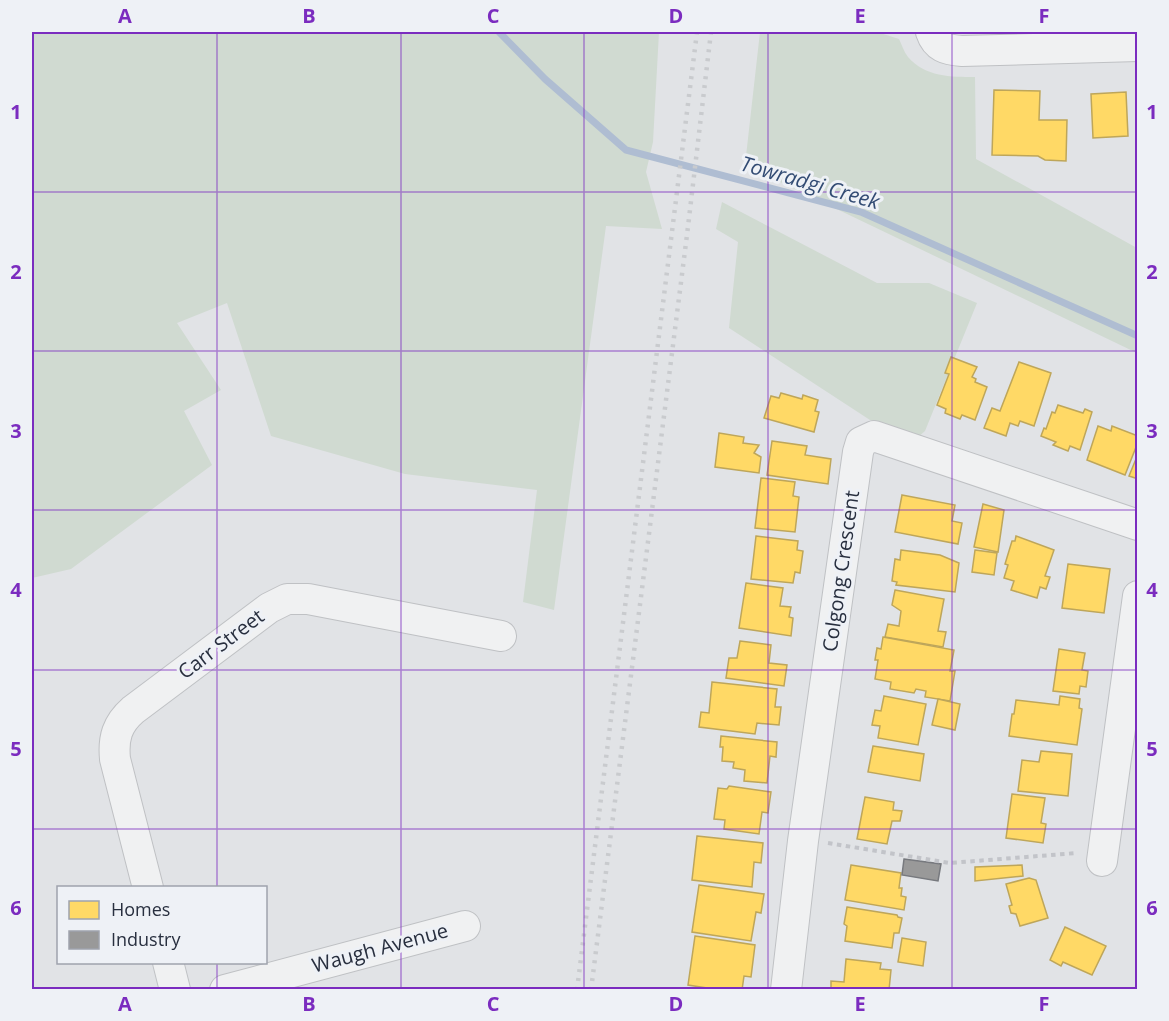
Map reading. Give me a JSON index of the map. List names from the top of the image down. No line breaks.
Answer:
{"streets":{"street":["Colgong Crescent","Carr Street","Waugh Avenue"]},"water":["Towradgi Creek"],"legend":["Homes","Industry"],"grid":{"columns":["A","B","C","D","E","F"],"rows":["1","2","3","4","5","6"]}}
